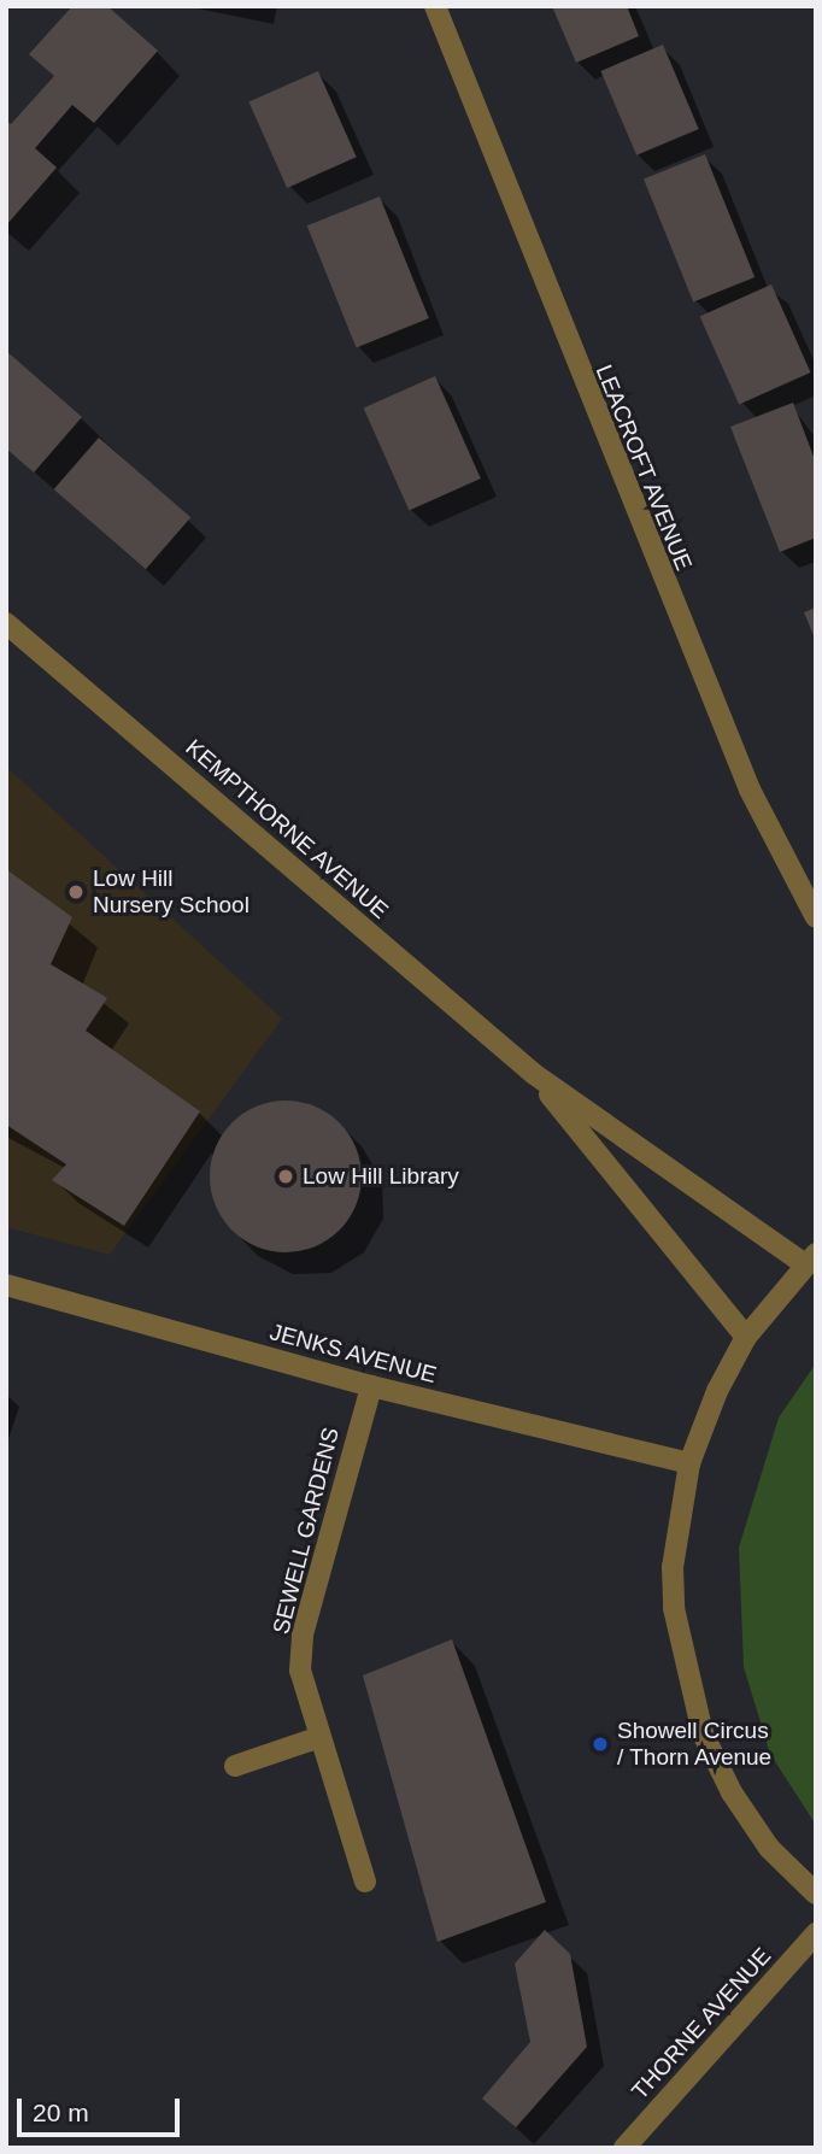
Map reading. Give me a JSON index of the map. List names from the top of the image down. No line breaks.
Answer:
{"streets":{"street":["LEACROFT AVENUE","KEMPTHORNE AVENUE","JENKS AVENUE","SEWELL GARDENS","THORNE AVENUE"]},"crossings":[["JENKS AVENUE","SEWELL GARDENS"]],"places":["Low Hill Nursery School","Low Hill Library","Showell Circus / Thorn Avenue"],"scale_bar":"20 m"}
